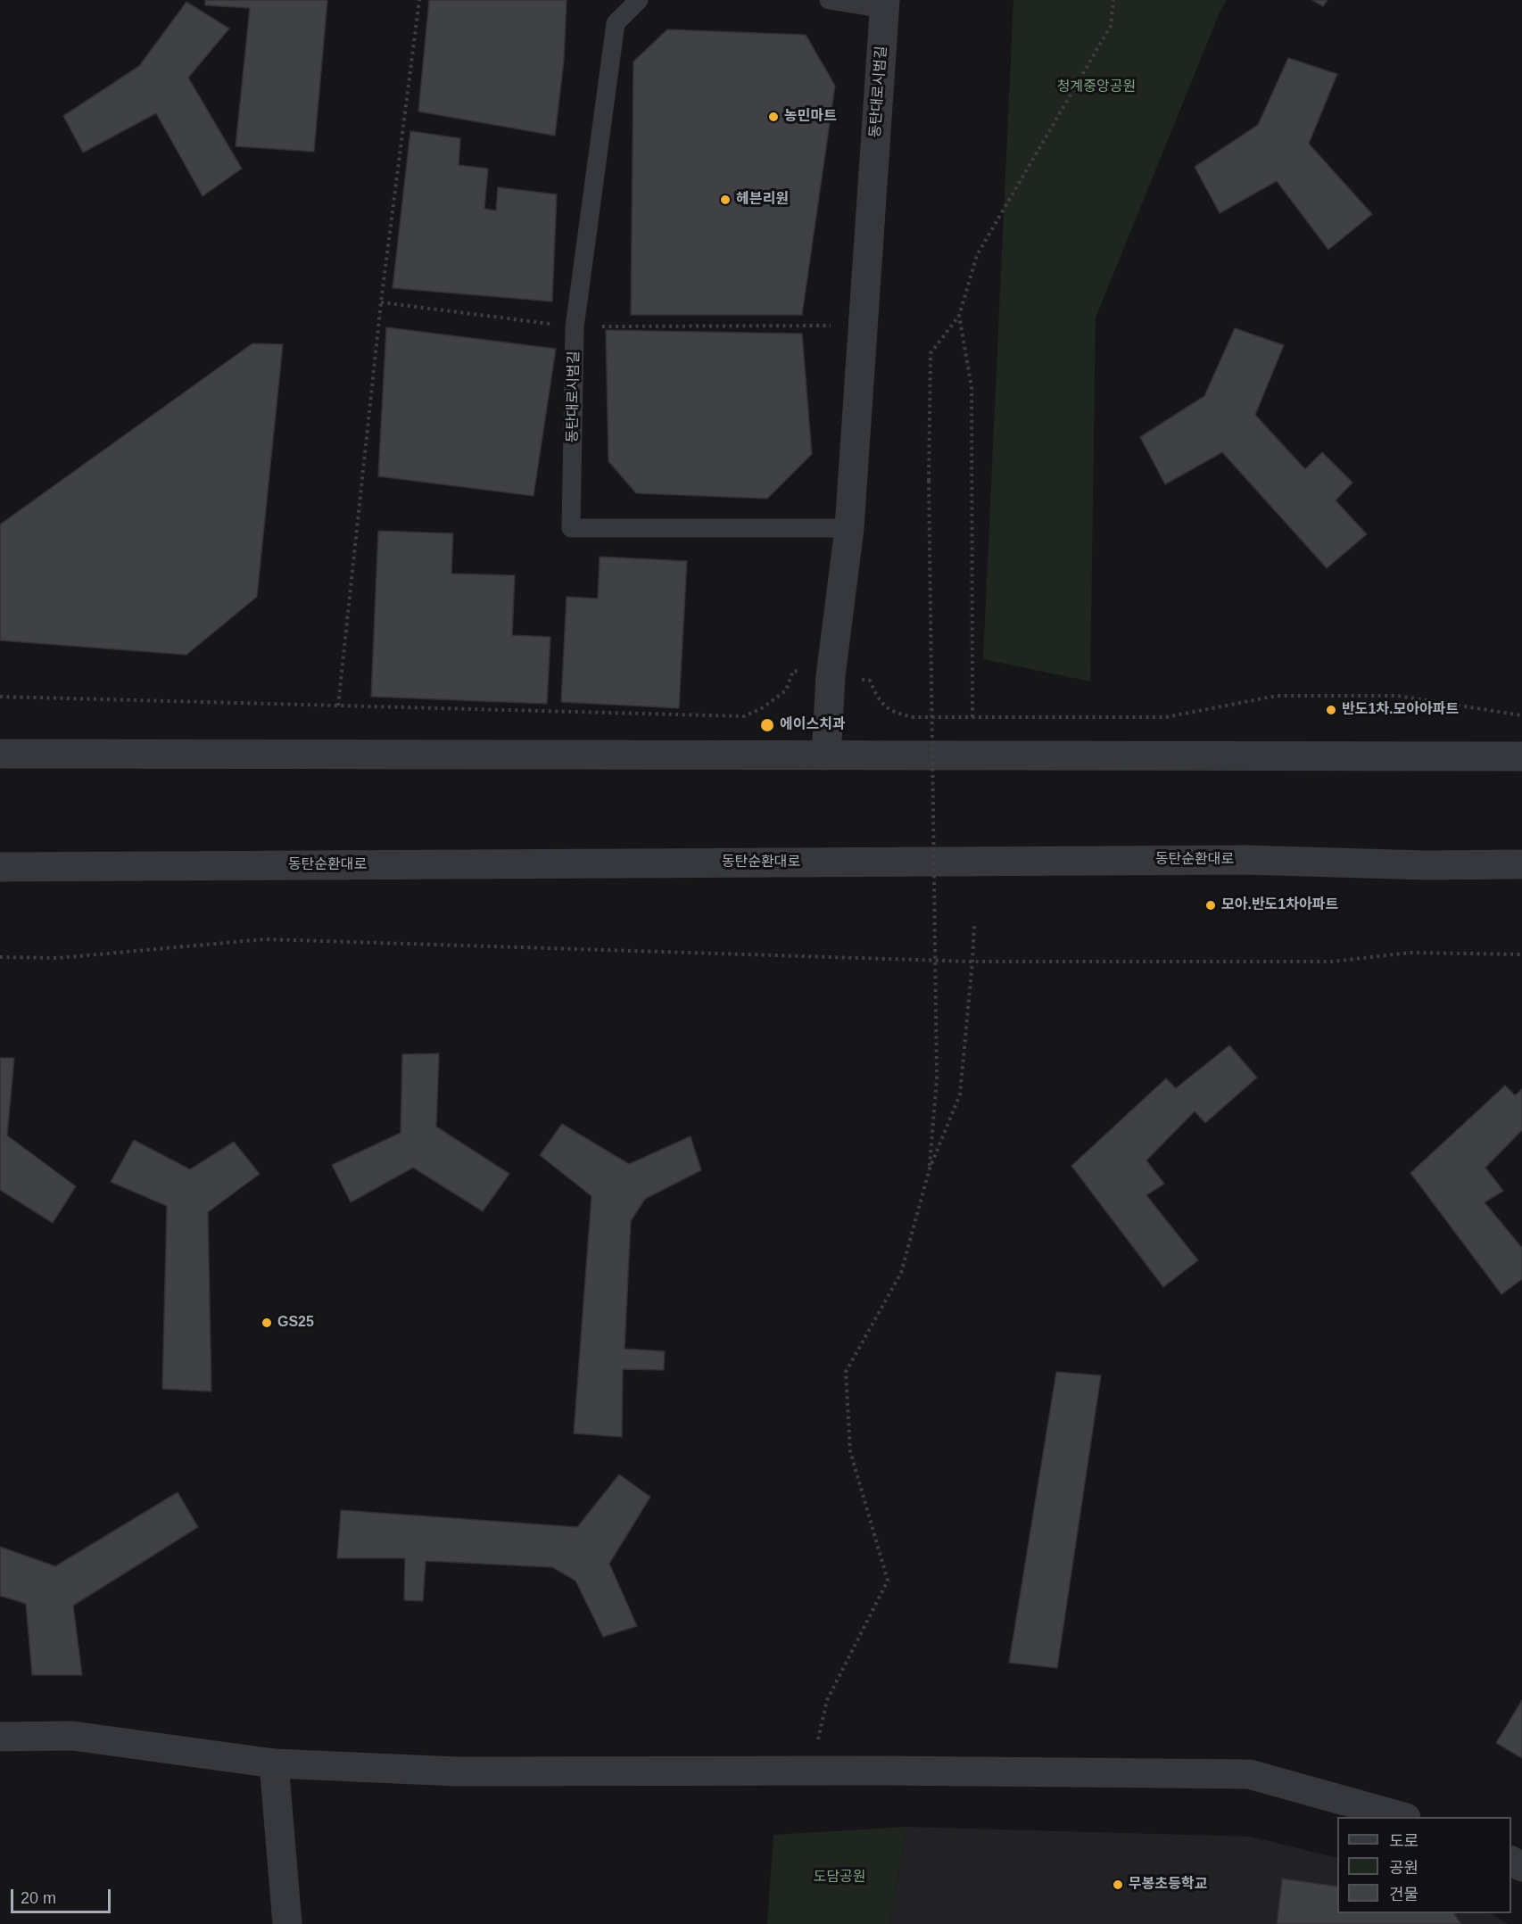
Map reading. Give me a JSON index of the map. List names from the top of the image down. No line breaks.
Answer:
{"streets":{"street":["동탄대로시범길","동탄순환대로"]},"parks":["청계중앙공원","도담공원"],"places":["농민마트","헤븐리원","반도1차.모아아파트","에이스치과","모아.반도1차아파트","GS25","무봉초등학교"],"legend":["도로","공원","건물"],"scale_bar":"20 m"}
